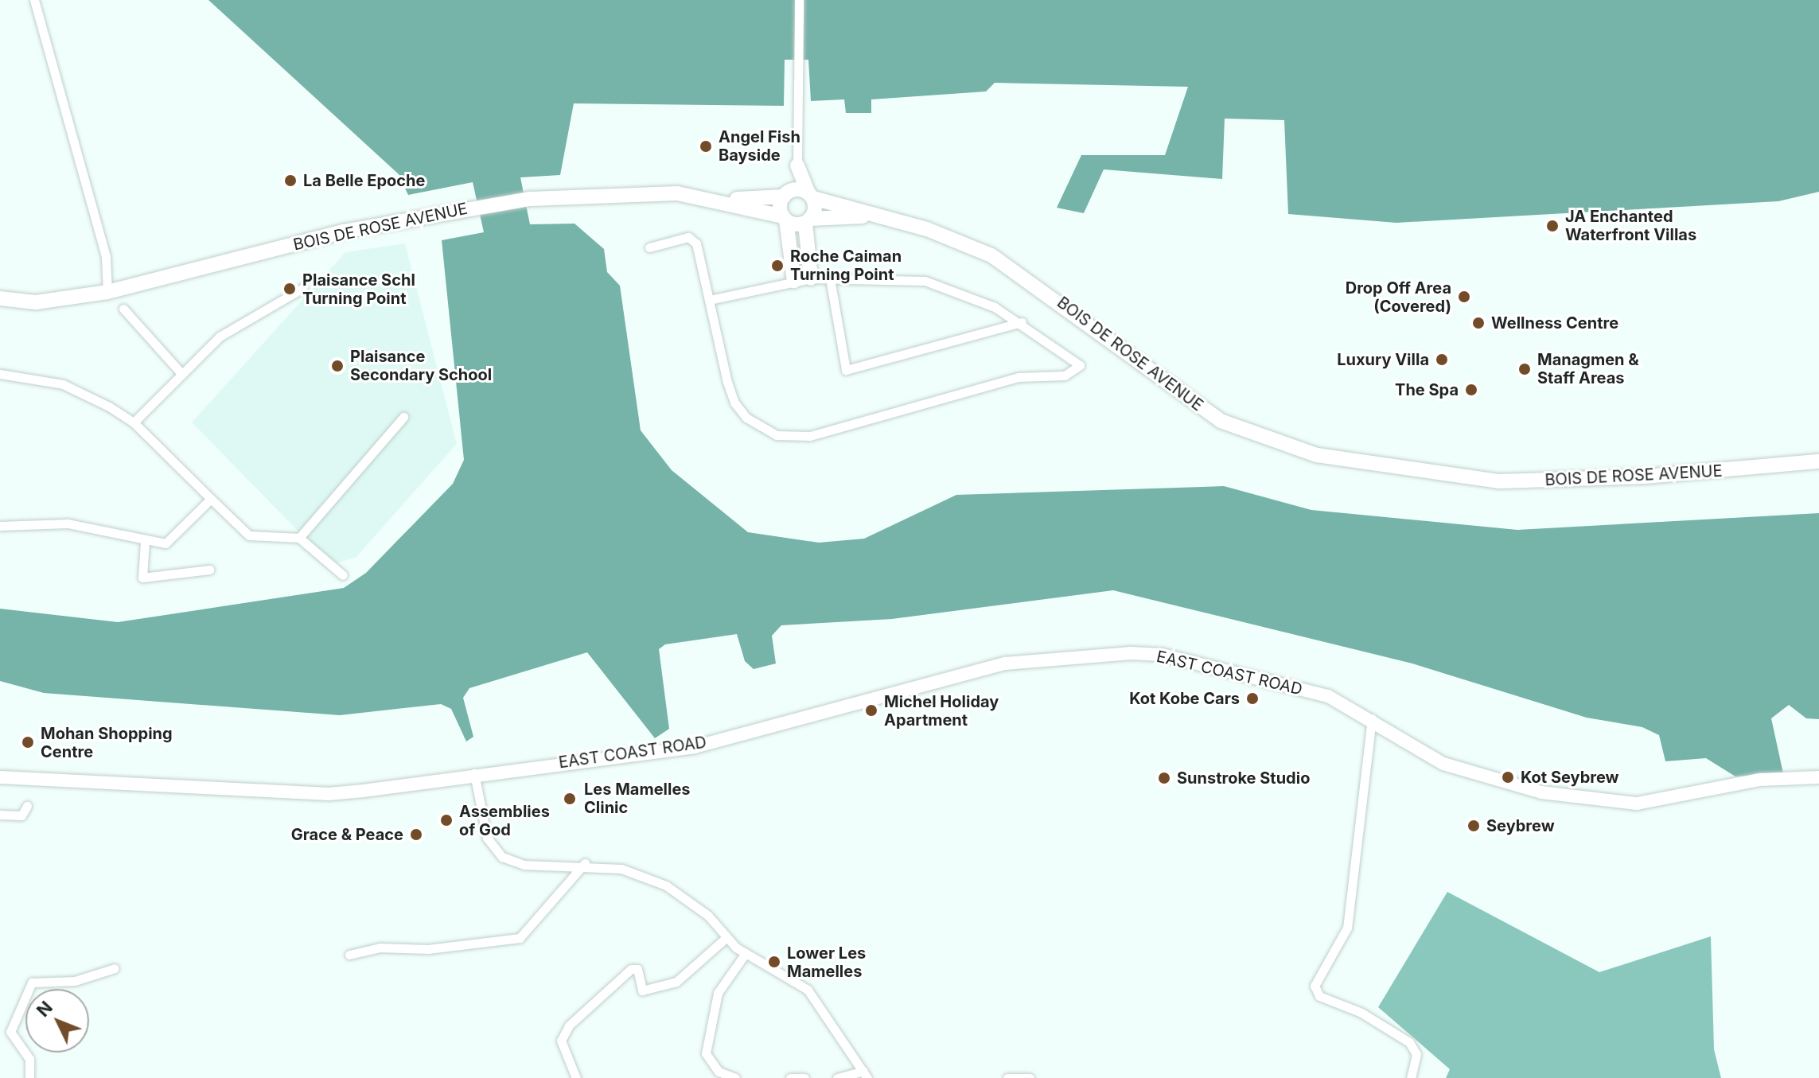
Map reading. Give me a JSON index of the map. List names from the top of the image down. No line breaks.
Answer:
{"streets":{"main road":["BOIS DE ROSE AVENUE","EAST COAST ROAD"]},"places":["Angel Fish Bayside","La Belle Epoche","JA Enchanted Waterfront Villas","Roche Caiman Turning Point","Plaisance Schl Turning Point","Drop Off Area (Covered)","Wellness Centre","Luxury Villa","Plaisance Secondary School","Managmen & Staff Areas","The Spa","Kot Kobe Cars","Michel Holiday Apartment","Mohan Shopping Centre","Kot Seybrew","Sunstroke Studio","Les Mamelles Clinic","Assemblies of God","Seybrew","Grace & Peace","Lower Les Mamelles"],"north":"top left"}
